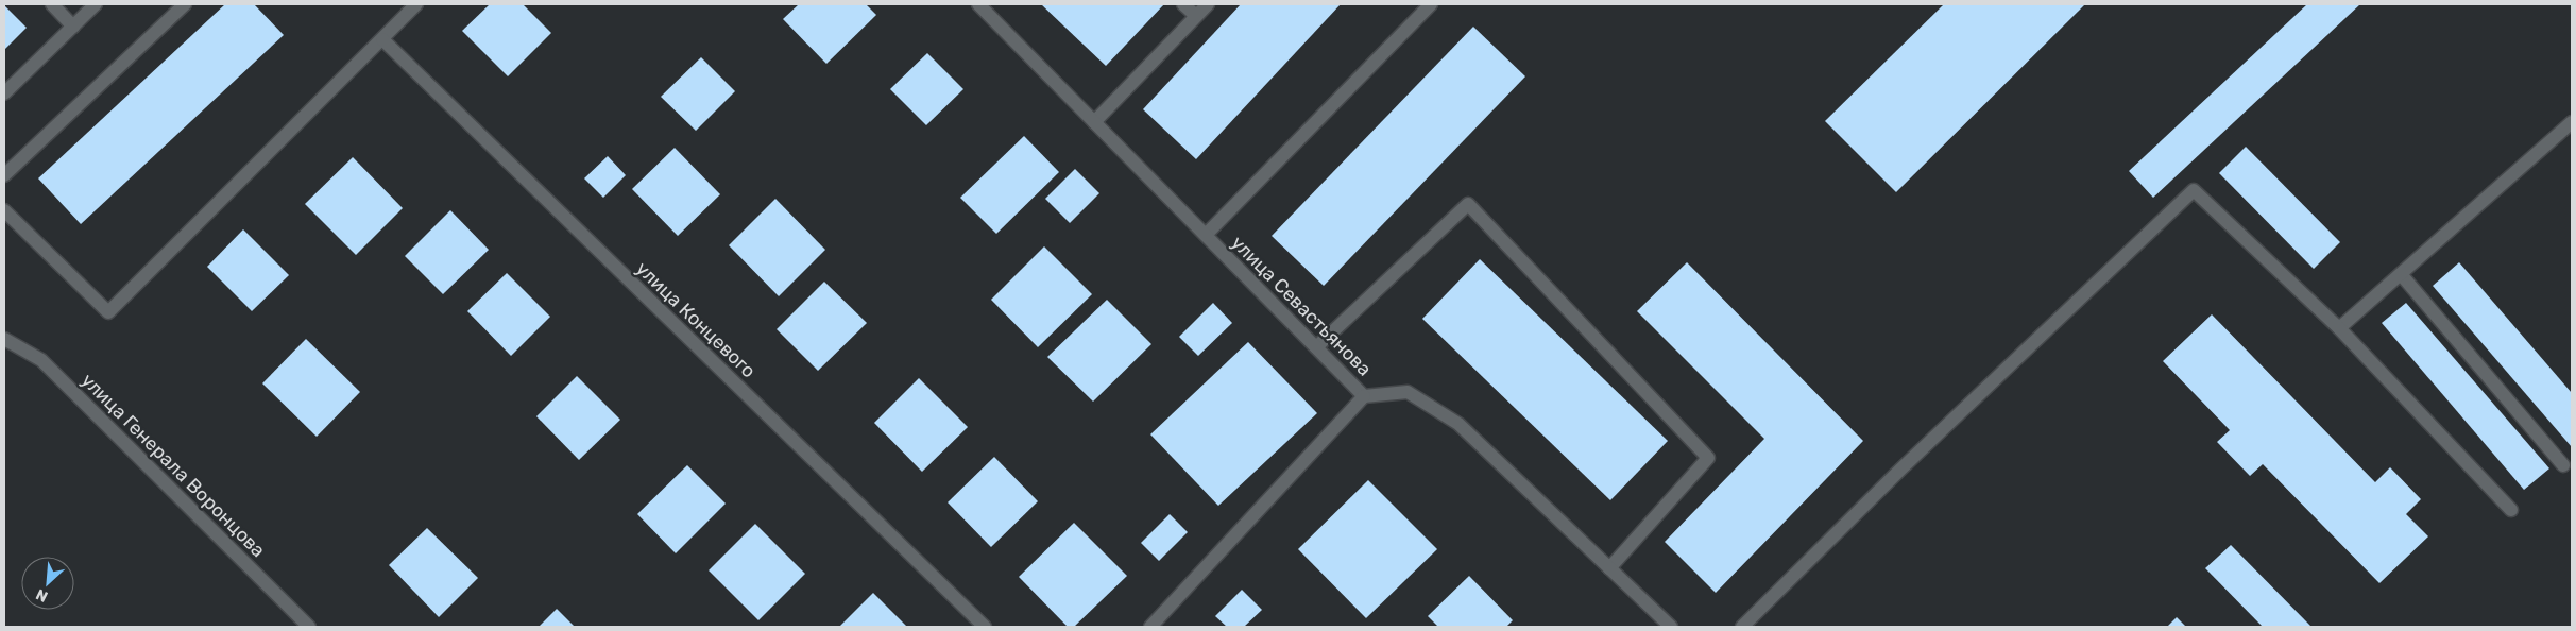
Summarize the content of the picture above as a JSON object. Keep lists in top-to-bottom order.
{
  "streets": {
    "street": ["улица Севастьянова", "улица Концевого", "улица Генерала Воронцова"]
  },
  "north": "bottom left"
}
